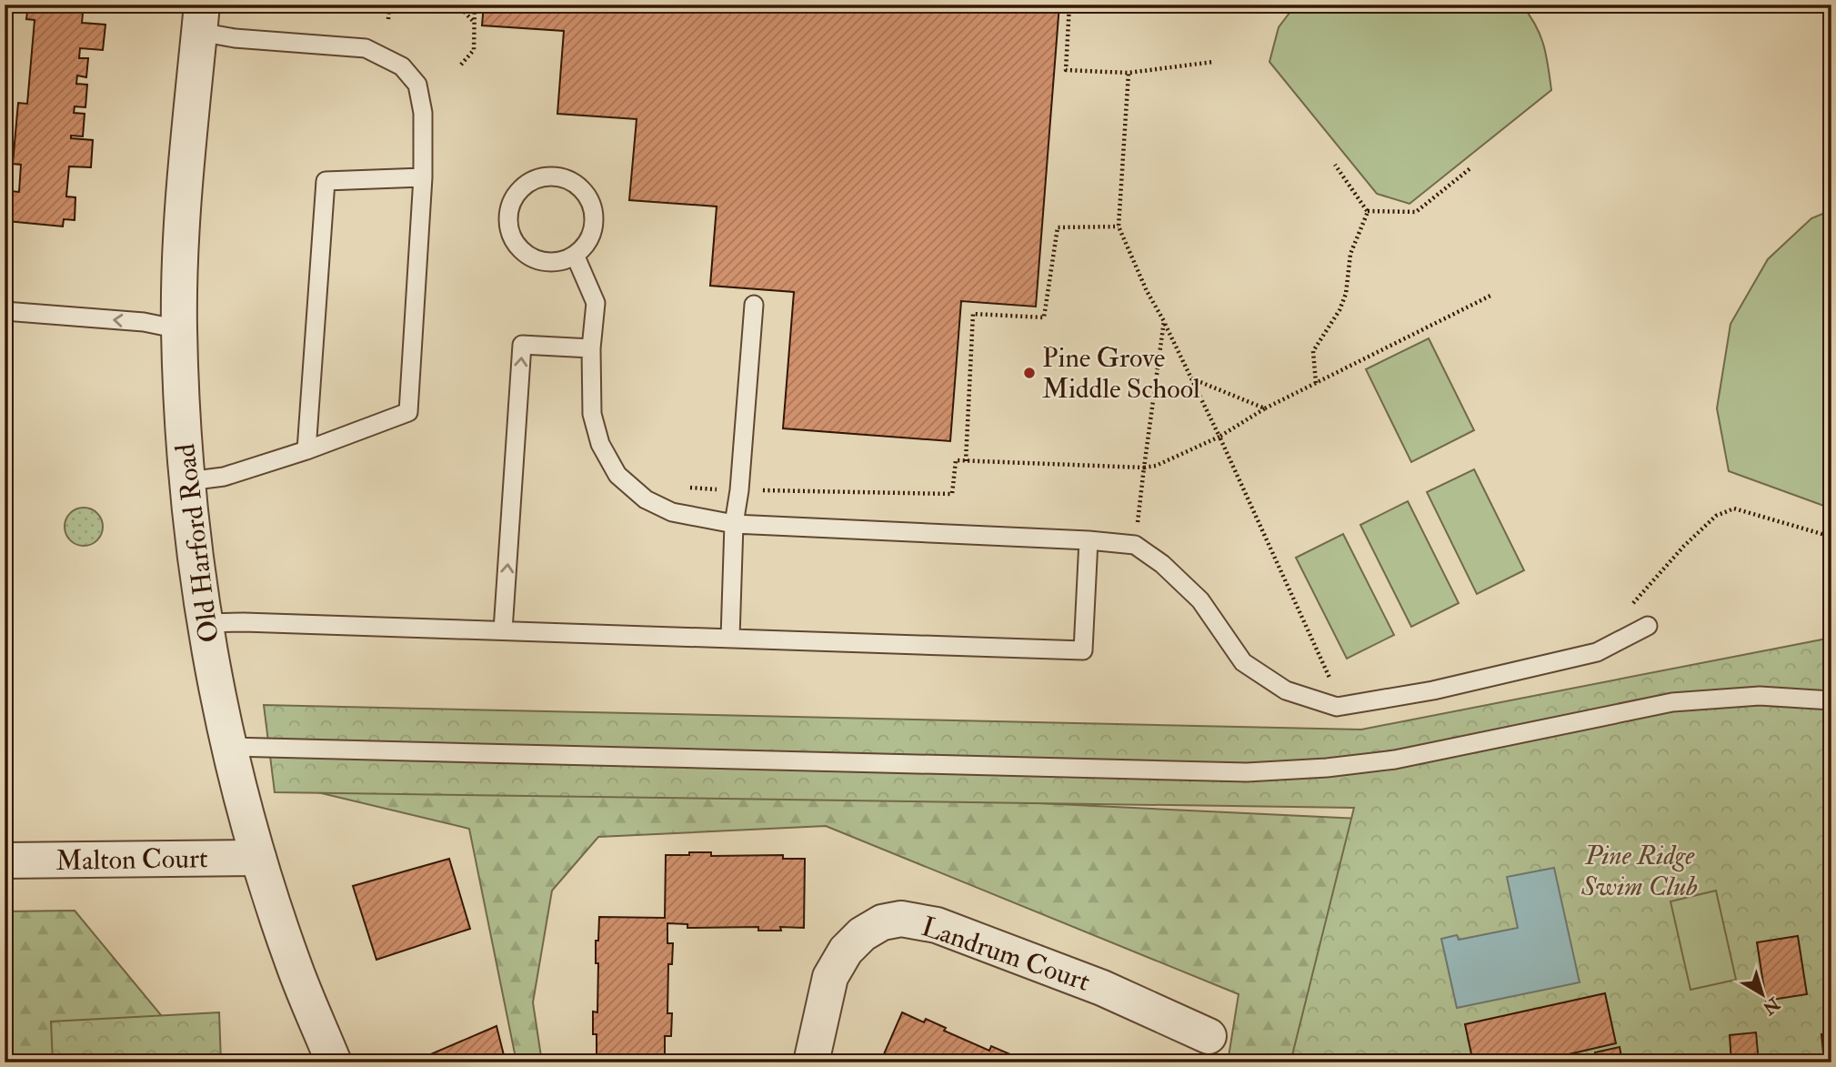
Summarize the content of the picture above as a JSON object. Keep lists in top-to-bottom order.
{
  "streets": {
    "street": ["Old Harford Road", "Malton Court", "Landrum Court"]
  },
  "crossings": [
    ["Old Harford Road", "Malton Court"]
  ],
  "parks": ["Pine Ridge Swim Club"],
  "places": ["Pine Grove Middle School"],
  "north": "bottom right"
}
